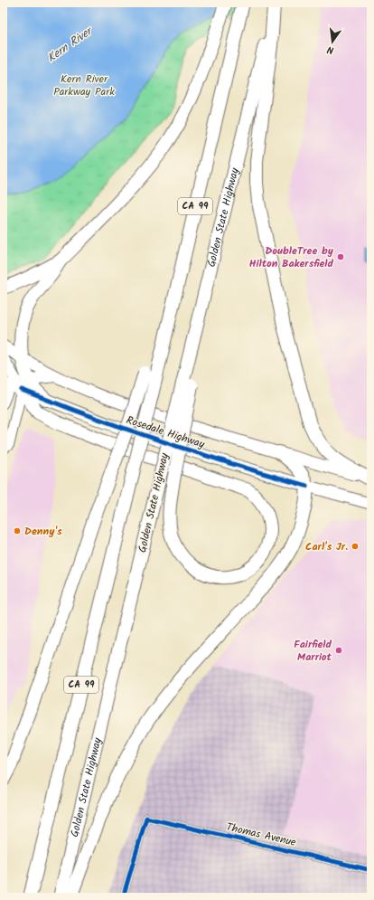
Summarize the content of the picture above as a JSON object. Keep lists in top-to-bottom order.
{
  "streets": {
    "highway": ["CA 99", "Golden State Highway"],
    "main road": ["Rosedale Highway"],
    "street": ["Thomas Avenue"]
  },
  "water": ["Kern River"],
  "parks": ["Kern River Parkway Park"],
  "places": [
    "DoubleTree by Hilton Bakersfield",
    "Denny's",
    "Carl's Jr.",
    "Fairfield Marriot"
  ],
  "north": "bottom"
}
